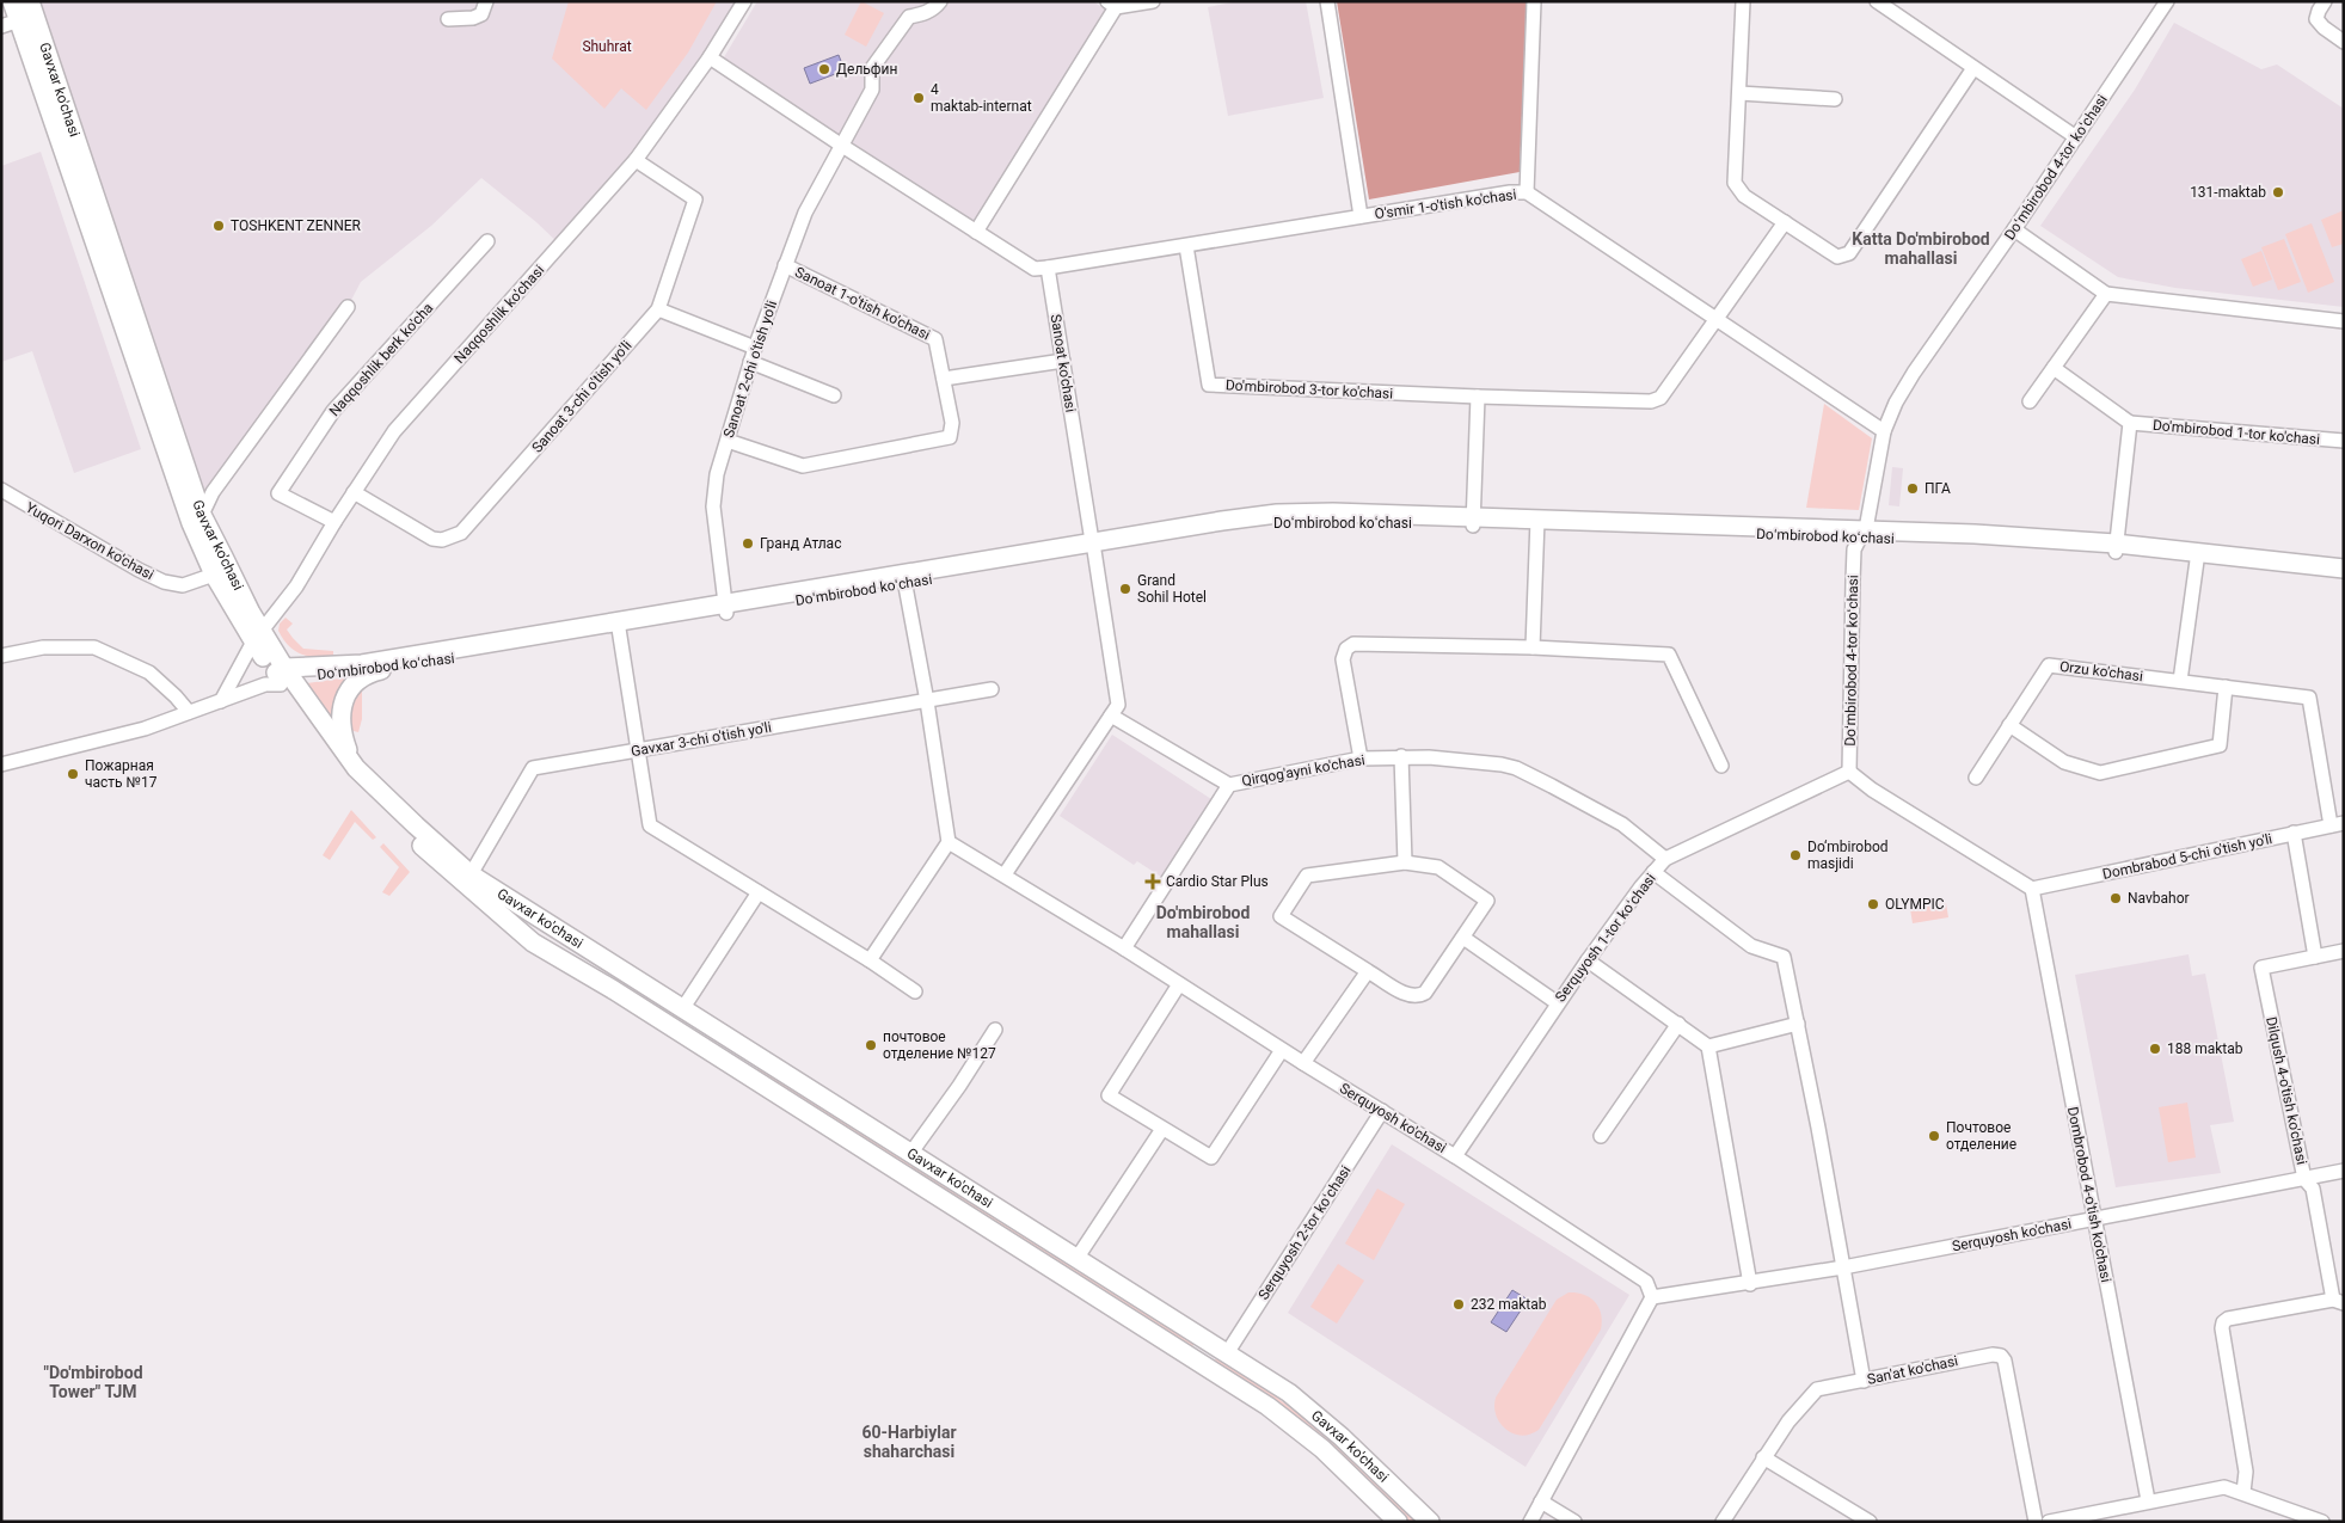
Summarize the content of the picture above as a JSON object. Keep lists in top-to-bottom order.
{
  "streets": {
    "main road": ["Gavxar ko'chasi", "Doʻmbirobod koʻchasi"],
    "street": [
      "Doʻmbirobod 4-tor koʻchasi",
      "O'smir 1-o'tish ko'chasi",
      "Sanoat 1-o'tish ko'chasi",
      "Naqqoshlik ko'chasi",
      "Naqqoshlik berk ko'cha",
      "Sanoat ko'chasi",
      "Sanoat 2-chi o'tish yo'li",
      "Do'mbirobod 3-tor ko'chasi",
      "Sanoat 3-chi o'tish yo'li",
      "Do'mbirobod 1-tor ko'chasi",
      "Yuqori Darxon ko'chasi",
      "Orzu ko'chasi",
      "Gavxar 3-chi o'tish yo'li",
      "Qirqog'ayni ko'chasi",
      "Dombrabod 5-chi o'tish yo'li",
      "Serquyosh 1-tor koʻchasi",
      "Dilqush 4-o'tish ko'chasi",
      "Serquyosh ko'chasi",
      "Dombrobod 4-o'tish ko'chasi",
      "Serquyosh 2-tor koʻchasi",
      "San'at ko'chasi"
    ]
  },
  "crossings": [
    ["Gavxar ko'chasi", "Naqqoshlik ko'chasi"],
    ["Gavxar ko'chasi", "Doʻmbirobod koʻchasi"],
    ["Gavxar ko'chasi", "Yuqori Darxon ko'chasi"],
    ["Gavxar ko'chasi", "Gavxar 3-chi o'tish yo'li"],
    ["Gavxar ko'chasi", "Serquyosh 2-tor koʻchasi"],
    ["Doʻmbirobod 4-tor koʻchasi", "O'smir 1-o'tish ko'chasi"],
    ["Doʻmbirobod 4-tor koʻchasi", "Doʻmbirobod koʻchasi"],
    ["Doʻmbirobod 4-tor koʻchasi", "Serquyosh 1-tor koʻchasi"],
    ["O'smir 1-o'tish ko'chasi", "Sanoat ko'chasi"],
    ["O'smir 1-o'tish ko'chasi", "Do'mbirobod 3-tor ko'chasi"],
    ["Sanoat 1-o'tish ko'chasi", "Sanoat 2-chi o'tish yo'li"],
    ["Naqqoshlik ko'chasi", "Naqqoshlik berk ko'cha"],
    ["Naqqoshlik ko'chasi", "Sanoat 3-chi o'tish yo'li"],
    ["Sanoat ko'chasi", "Doʻmbirobod koʻchasi"],
    ["Sanoat ko'chasi", "Qirqog'ayni ko'chasi"],
    ["Sanoat 2-chi o'tish yo'li", "Doʻmbirobod koʻchasi"],
    ["Orzu ko'chasi", "Dombrabod 5-chi o'tish yo'li"],
    ["Qirqog'ayni ko'chasi", "Serquyosh 1-tor koʻchasi"],
    ["Dombrabod 5-chi o'tish yo'li", "Dombrobod 4-o'tish ko'chasi"],
    ["Serquyosh 1-tor koʻchasi", "Serquyosh ko'chasi"],
    ["Dilqush 4-o'tish ko'chasi", "Serquyosh ko'chasi"],
    ["Serquyosh ko'chasi", "Dombrobod 4-o'tish ko'chasi"],
    ["Serquyosh ko'chasi", "Serquyosh 2-tor koʻchasi"]
  ],
  "districts": [
    "Katta Do'mbirobod mahallasi",
    "Do'mbirobod mahallasi",
    "\"Do'mbirobod Tower\" TJM",
    "60-Harbiylar shaharchasi"
  ],
  "parks": ["Shuhrat"],
  "places": {
    "other": [
      "Дельфин",
      "4 maktab-internat",
      "131-maktab",
      "TOSHKENT ZENNER",
      "ПГА",
      "Гранд Атлас",
      "Grand Sohil Hotel",
      "Пожарная часть №17",
      "Do‘mbirobod masjidi",
      "Navbahor",
      "OLYMPIC",
      "почтовое отделение №127",
      "188 maktab",
      "Почтовое отделение",
      "232 maktab"
    ],
    "health": ["Cardio Star Plus"]
  }
}
